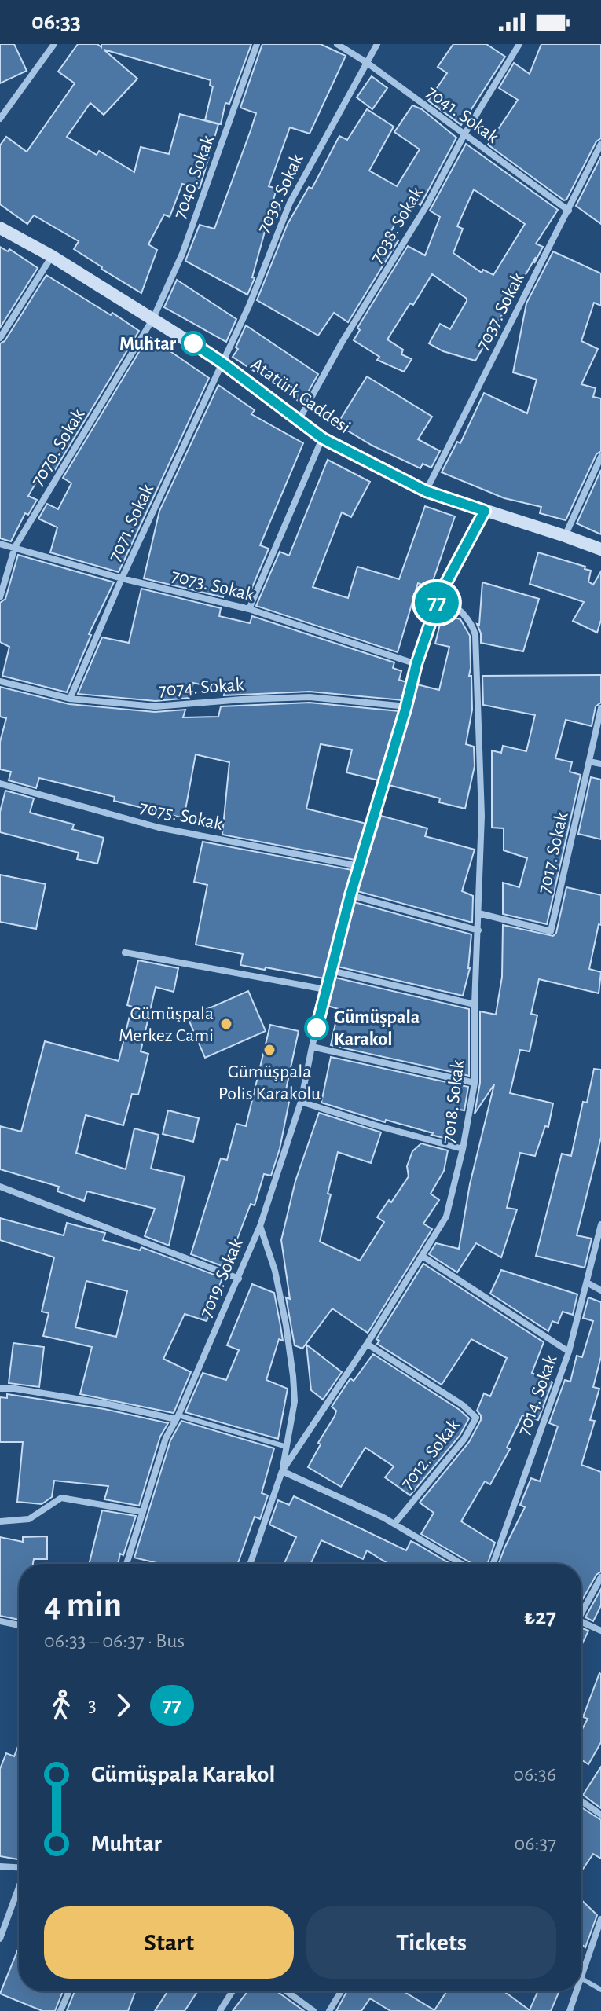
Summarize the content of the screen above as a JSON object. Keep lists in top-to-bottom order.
{
  "streets": {
    "main road": ["Atatürk Caddesi"],
    "street": [
      "7041. Sokak",
      "7040. Sokak",
      "7039. Sokak",
      "7038. Sokak",
      "7037. Sokak",
      "7070. Sokak",
      "7071. Sokak",
      "7073. Sokak",
      "7074. Sokak",
      "7075. Sokak",
      "7017. Sokak",
      "7018. Sokak",
      "7019. Sokak",
      "7014. Sokak",
      "7012. Sokak"
    ]
  },
  "crossings": [
    ["7041. Sokak", "7039. Sokak"],
    ["7041. Sokak", "7038. Sokak"],
    ["7041. Sokak", "7037. Sokak"],
    ["7040. Sokak", "Atatürk Caddesi"],
    ["7040. Sokak", "7070. Sokak"],
    ["7039. Sokak", "Atatürk Caddesi"],
    ["7039. Sokak", "7071. Sokak"],
    ["7038. Sokak", "Atatürk Caddesi"],
    ["7037. Sokak", "Atatürk Caddesi"],
    ["Atatürk Caddesi", "7070. Sokak"],
    ["Atatürk Caddesi", "7071. Sokak"],
    ["Atatürk Caddesi", "7019. Sokak"],
    ["7070. Sokak", "7073. Sokak"],
    ["7071. Sokak", "7073. Sokak"],
    ["7071. Sokak", "7074. Sokak"],
    ["7073. Sokak", "7019. Sokak"],
    ["7074. Sokak", "7019. Sokak"],
    ["7075. Sokak", "7019. Sokak"],
    ["7017. Sokak", "7018. Sokak"],
    ["7018. Sokak", "7019. Sokak"],
    ["7018. Sokak", "7012. Sokak"]
  ],
  "places": [
    "Muhtar",
    "Gümüşpala Merkez Cami",
    "Gümüşpala Karakol",
    "Gümüşpala Polis Karakolu"
  ],
  "lines": ["bus line 77"],
  "page": {
    "status": "06:33",
    "on_map": "77",
    "heading": ["4 min", "06:33 – 06:37 · Bus", "₺27"],
    "legs": ["3", "77"],
    "list": [
      {
        "name": "Gümüşpala Karakol",
        "value": "06:36"
      },
      {
        "name": "Muhtar",
        "value": "06:37"
      }
    ],
    "buttons": ["Start", "Tickets"]
  }
}
